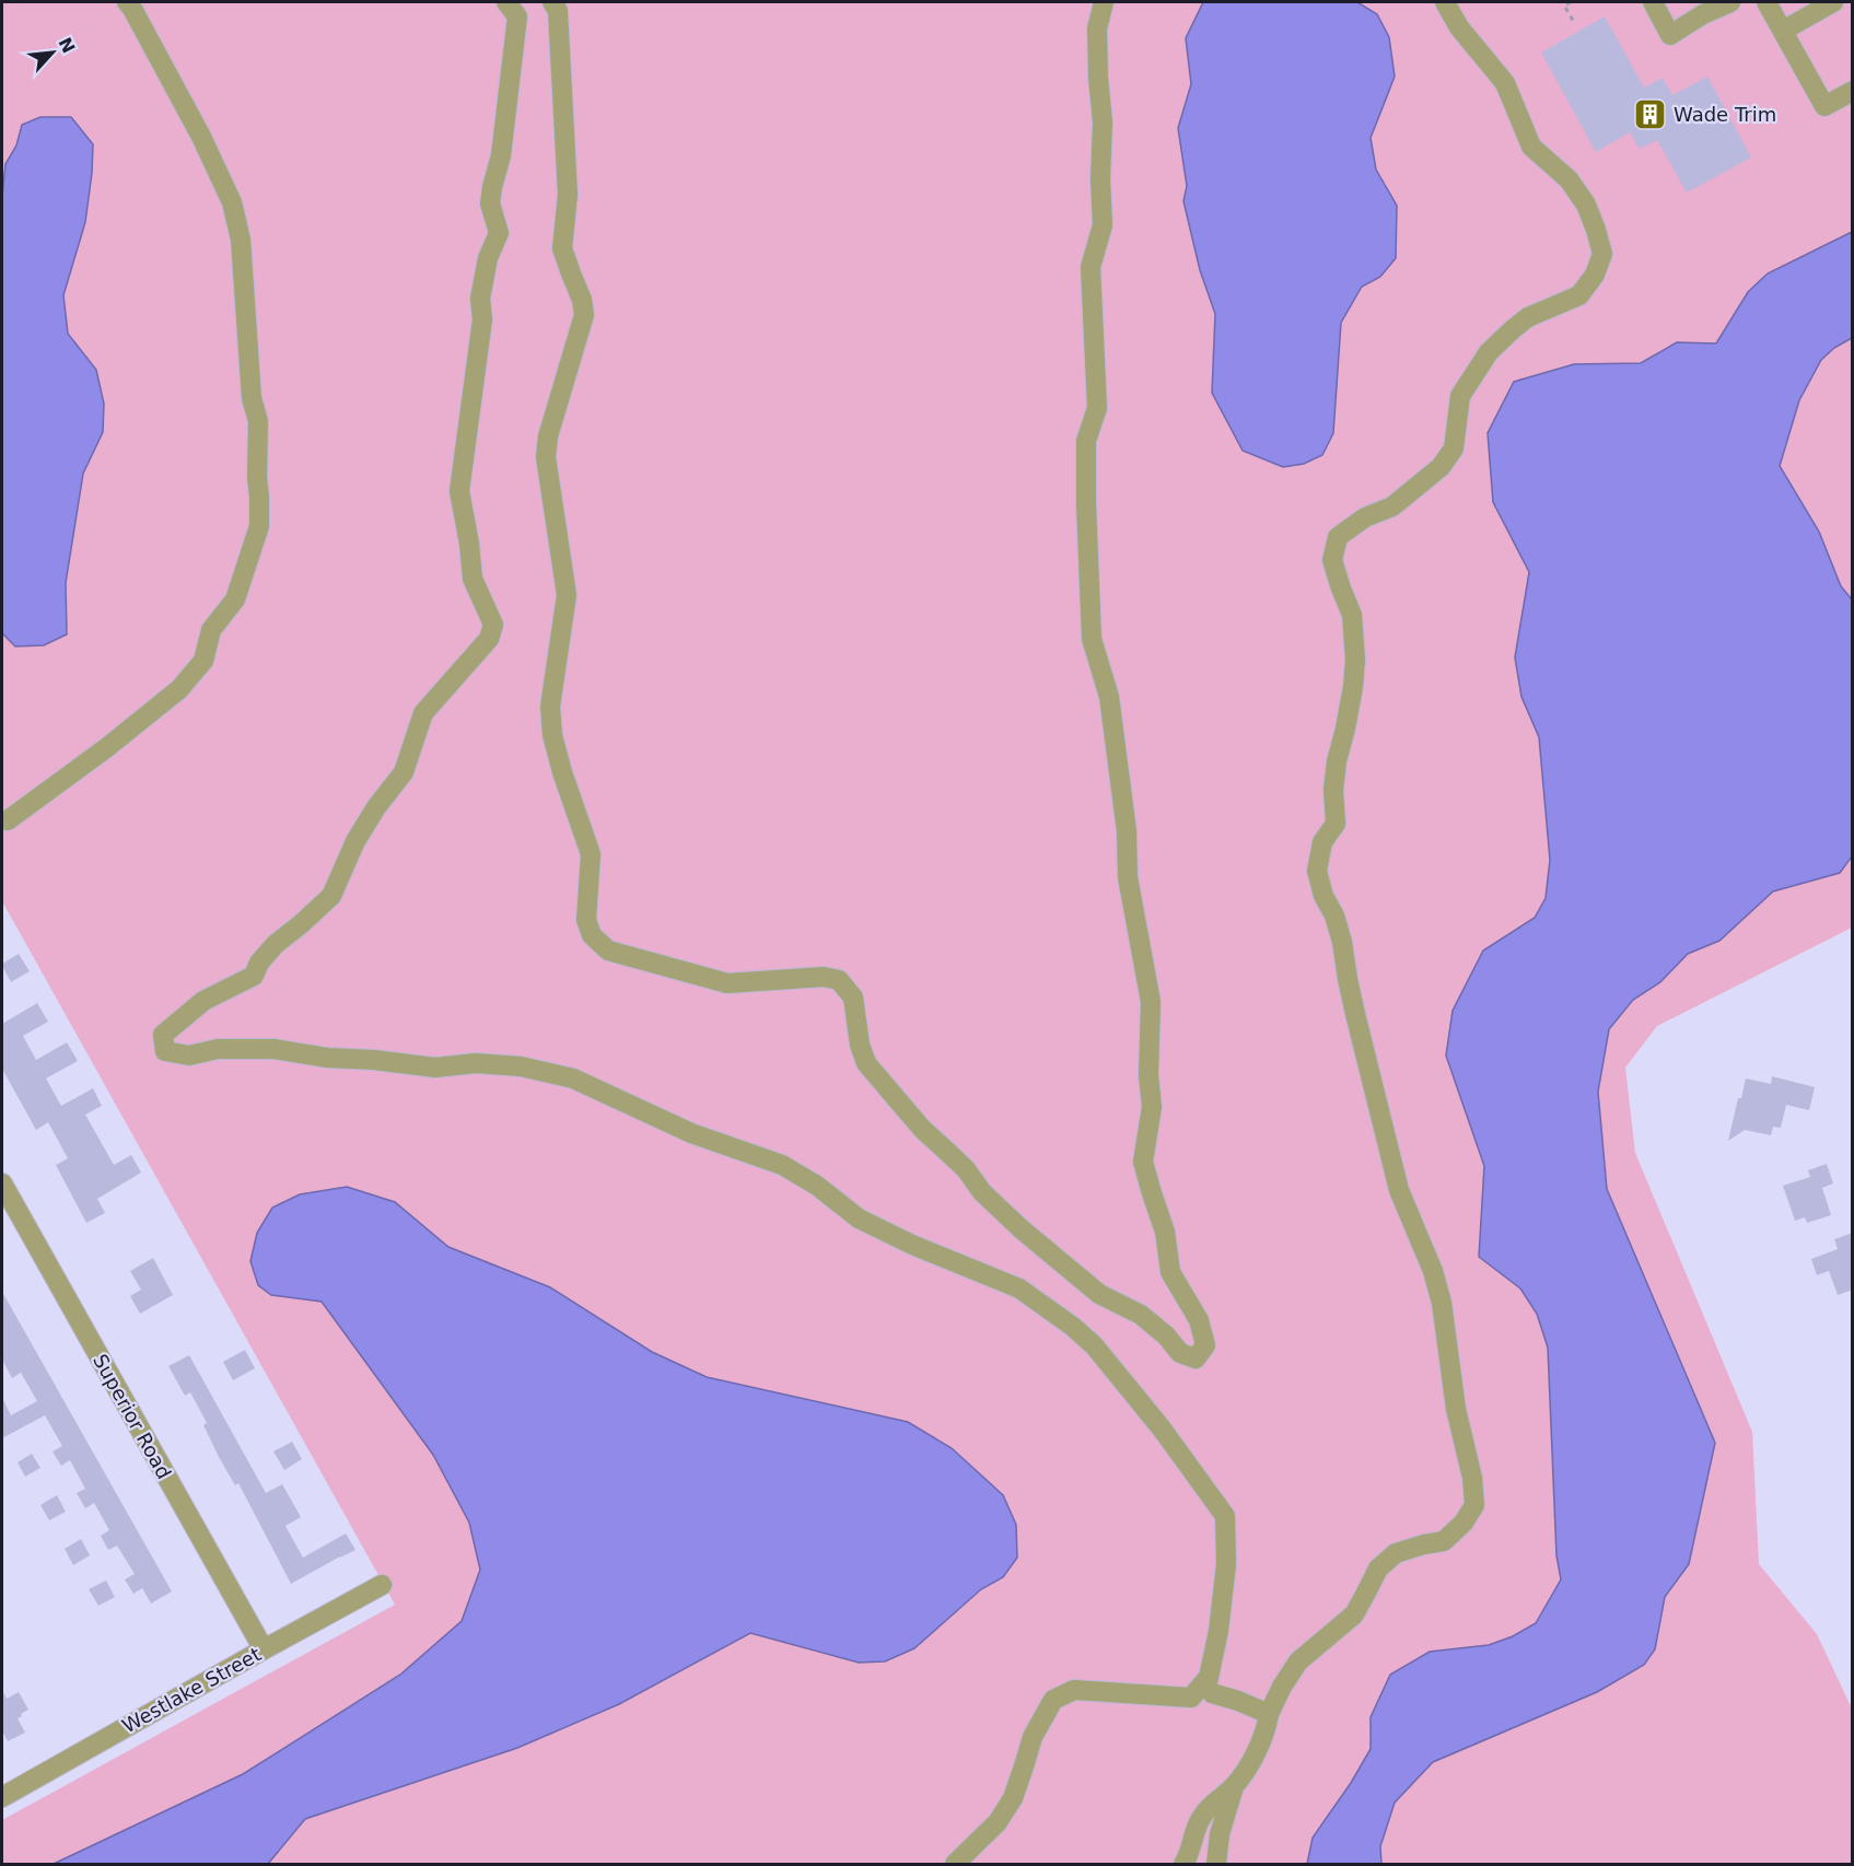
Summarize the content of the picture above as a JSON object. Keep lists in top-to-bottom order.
{
  "streets": {
    "street": ["Superior Road", "Westlake Street"]
  },
  "crossings": [
    ["Superior Road", "Westlake Street"]
  ],
  "places": {
    "building": ["Wade Trim"]
  },
  "north": "top right"
}
